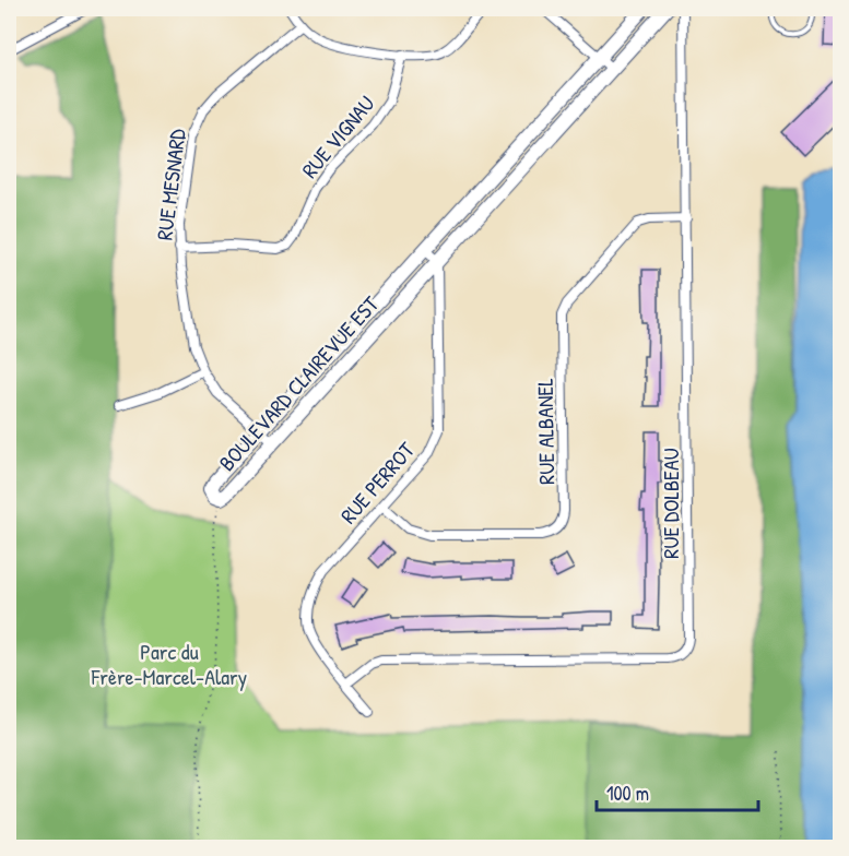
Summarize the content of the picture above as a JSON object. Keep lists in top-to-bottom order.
{
  "streets": {
    "street": [
      "RUE VIGNAU",
      "RUE MESNARD",
      "BOULEVARD CLAIREVUE EST",
      "RUE ALBANEL",
      "RUE PERROT",
      "RUE DOLBEAU"
    ]
  },
  "crossings": [
    ["RUE VIGNAU", "RUE MESNARD"],
    ["RUE MESNARD", "BOULEVARD CLAIREVUE EST"],
    ["BOULEVARD CLAIREVUE EST", "RUE PERROT"],
    ["RUE ALBANEL", "RUE PERROT"],
    ["RUE ALBANEL", "RUE DOLBEAU"],
    ["RUE PERROT", "RUE DOLBEAU"]
  ],
  "parks": ["Parc du Frère-Marcel-Alary"],
  "scale_bar": "100 m"
}
